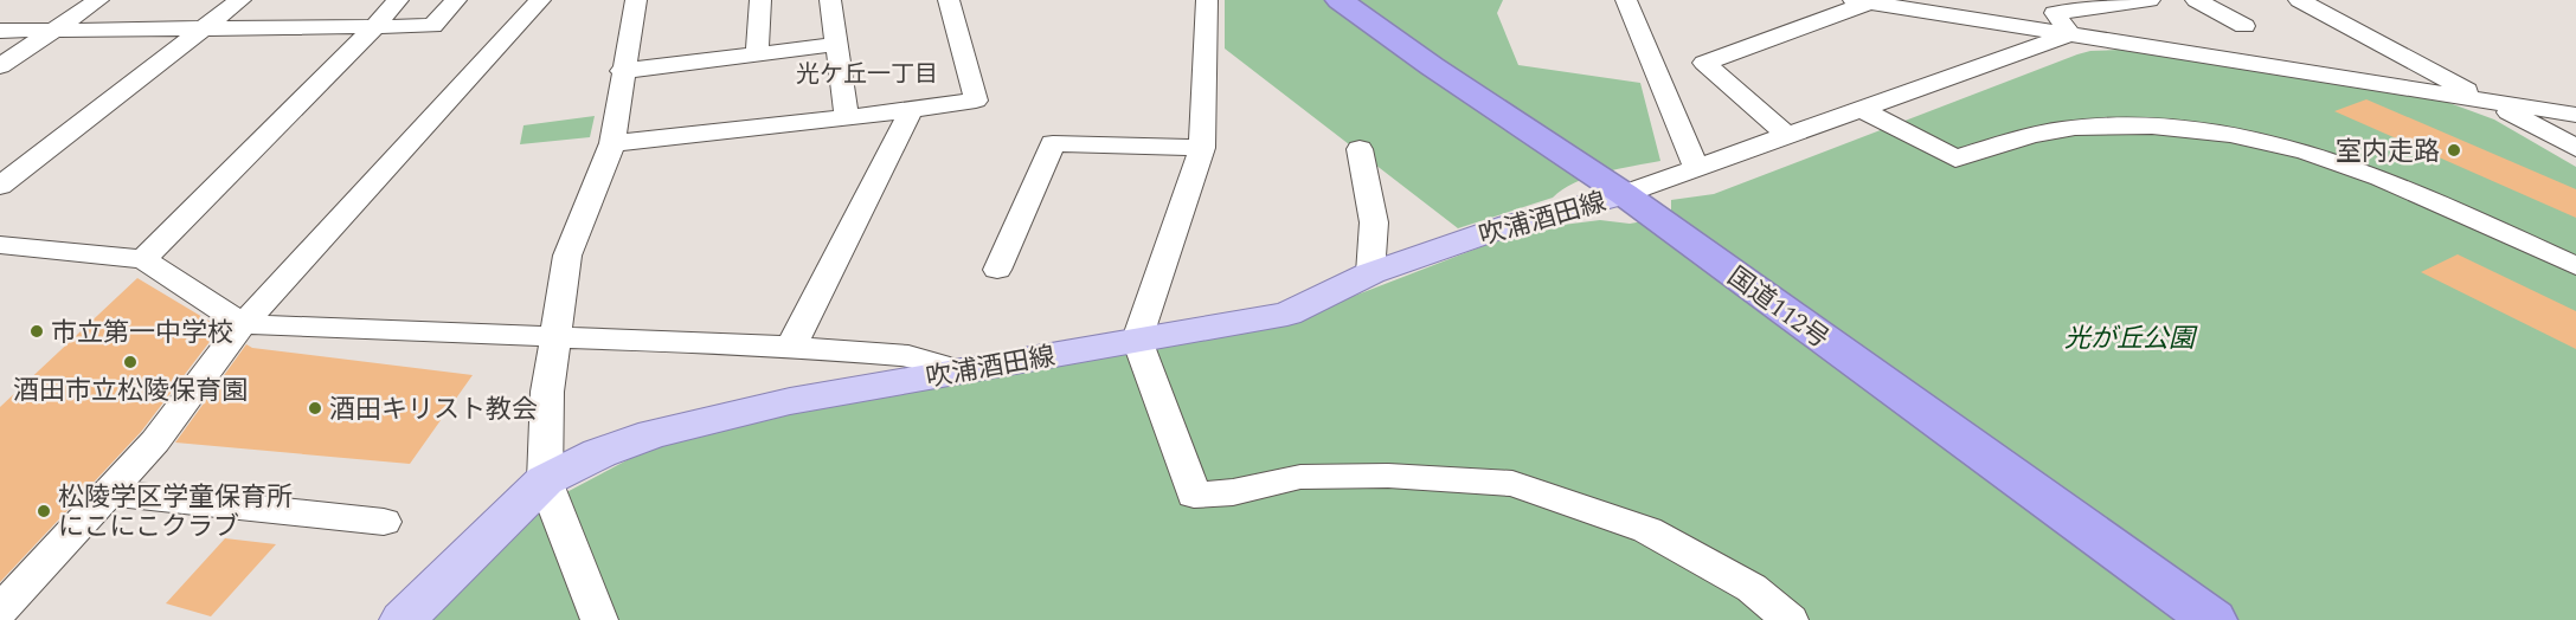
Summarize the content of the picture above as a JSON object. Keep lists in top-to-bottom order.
{
  "streets": {
    "highway": ["国道112号"],
    "main road": ["吹浦酒田線"]
  },
  "crossings": [
    ["吹浦酒田線", "国道112号"]
  ],
  "districts": ["光ケ丘一丁目"],
  "parks": ["光が丘公園"],
  "places": [
    "室内走路",
    "市立第一中学校",
    "酒田市立松陵保育園",
    "酒田キリスト教会",
    "松陵学区学童保育所 にこにこクラブ"
  ]
}
